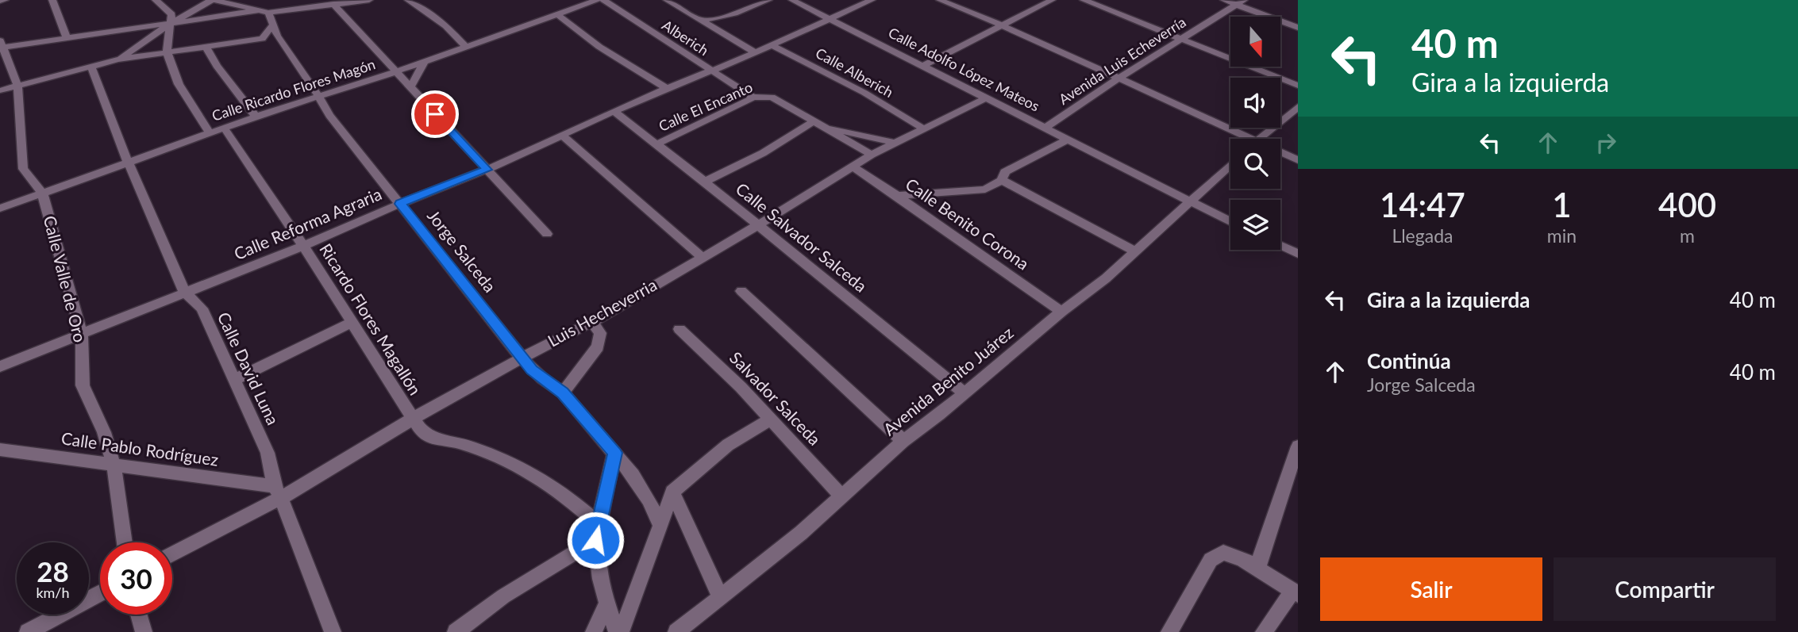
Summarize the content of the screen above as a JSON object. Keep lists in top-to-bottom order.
{
  "streets": {
    "street": [
      "Alberich",
      "Avenida Luis Echeverría",
      "Calle Adolfo López Mateos",
      "Calle Alberich",
      "Calle Ricardo Flores Magón",
      "Calle El Encanto",
      "Calle Reforma Agraria",
      "Calle Benito Corona",
      "Calle Salvador Salceda",
      "Jorge Salceda",
      "Calle Valle de Oro",
      "Luis Hecheverria",
      "Ricardo Flores Magallón",
      "Calle David Luna",
      "Avenida Benito Juárez",
      "Salvador Salceda",
      "Calle Pablo Rodríguez"
    ]
  },
  "crossings": [
    ["Alberich", "Calle El Encanto"],
    ["Alberich", "Calle Reforma Agraria"],
    ["Avenida Luis Echeverría", "Calle Adolfo López Mateos"],
    ["Calle Adolfo López Mateos", "Calle Reforma Agraria"],
    ["Calle Adolfo López Mateos", "Luis Hecheverria"],
    ["Calle Adolfo López Mateos", "Avenida Benito Juárez"],
    ["Calle Alberich", "Calle Reforma Agraria"],
    ["Calle Alberich", "Luis Hecheverria"],
    ["Calle Ricardo Flores Magón", "Jorge Salceda"],
    ["Calle Ricardo Flores Magón", "Calle Valle de Oro"],
    ["Calle Ricardo Flores Magón", "Ricardo Flores Magallón"],
    ["Calle Ricardo Flores Magón", "Calle David Luna"],
    ["Calle El Encanto", "Calle Salvador Salceda"],
    ["Calle Reforma Agraria", "Calle Salvador Salceda"],
    ["Calle Reforma Agraria", "Jorge Salceda"],
    ["Calle Reforma Agraria", "Calle Valle de Oro"],
    ["Calle Reforma Agraria", "Ricardo Flores Magallón"],
    ["Calle Reforma Agraria", "Calle David Luna"],
    ["Calle Benito Corona", "Luis Hecheverria"],
    ["Calle Benito Corona", "Avenida Benito Juárez"],
    ["Calle Salvador Salceda", "Luis Hecheverria"],
    ["Calle Salvador Salceda", "Avenida Benito Juárez"],
    ["Jorge Salceda", "Luis Hecheverria"],
    ["Calle Valle de Oro", "Calle Pablo Rodríguez"],
    ["Luis Hecheverria", "Ricardo Flores Magallón"],
    ["Luis Hecheverria", "Calle David Luna"],
    ["Luis Hecheverria", "Calle Pablo Rodríguez"],
    ["Calle David Luna", "Calle Pablo Rodríguez"],
    ["Avenida Benito Juárez", "Salvador Salceda"]
  ],
  "north": "bottom",
  "page": {
    "turn": ["40 m", "Gira a la izquierda"],
    "eta": [
      "14:47",
      "Llegada",
      "1",
      "min",
      "400",
      "m"
    ],
    "list": [
      {
        "name": "Gira a la izquierda",
        "value": "40 m"
      },
      {
        "name": "Continúa",
        "note": "Jorge Salceda",
        "value": "40 m"
      }
    ],
    "speed": "28 km/h",
    "limit": "30",
    "buttons": ["Salir", "Compartir"]
  }
}
